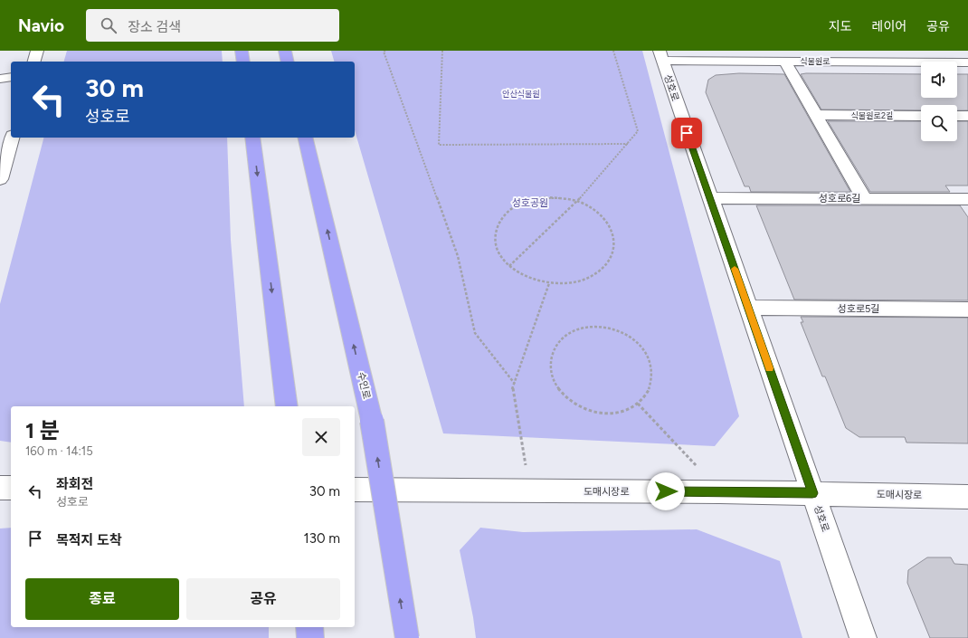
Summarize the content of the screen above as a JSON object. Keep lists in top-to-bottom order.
{
  "streets": {
    "highway": ["수인로"],
    "street": [
      "식물원로",
      "성호로",
      "식물원로2길",
      "성호로6길",
      "성호로5길",
      "도매시장로"
    ]
  },
  "crossings": [
    ["식물원로", "성호로"],
    ["성호로", "성호로6길"],
    ["성호로", "성호로5길"],
    ["성호로", "도매시장로"]
  ],
  "parks": ["안산식물원", "성호공원"],
  "page": {
    "header": "Navio",
    "search": "장소 검색",
    "nav": ["지도", "레이어", "공유"],
    "turn": ["30 m", "성호로"],
    "heading": ["1 분", "160 m · 14:15"],
    "list": [
      {
        "name": "좌회전",
        "note": "성호로",
        "value": "30 m"
      },
      {
        "name": "목적지 도착",
        "value": "130 m"
      }
    ],
    "buttons": ["종료", "공유"]
  }
}
